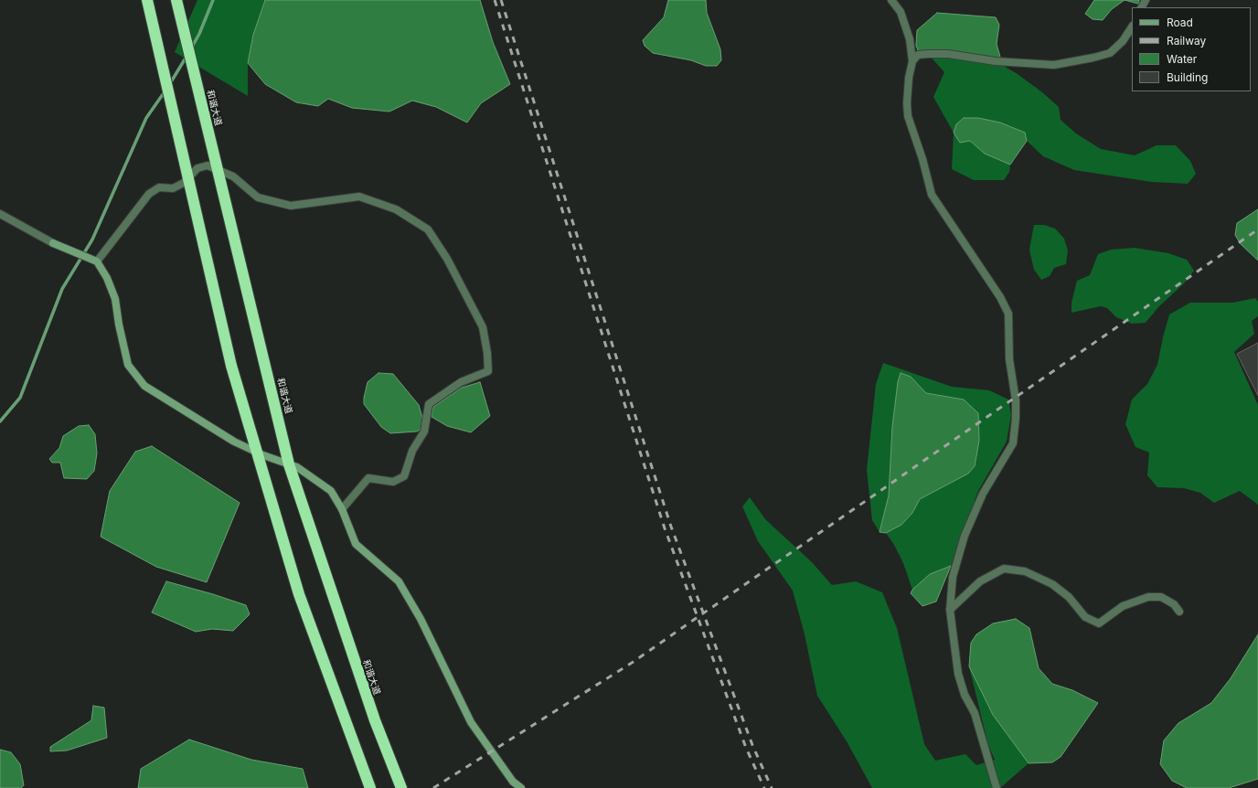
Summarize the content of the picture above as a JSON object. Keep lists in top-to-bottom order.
{
  "streets": {
    "highway": ["和谐大道"]
  },
  "legend": [
    "Road",
    "Railway",
    "Water",
    "Building"
  ]
}
